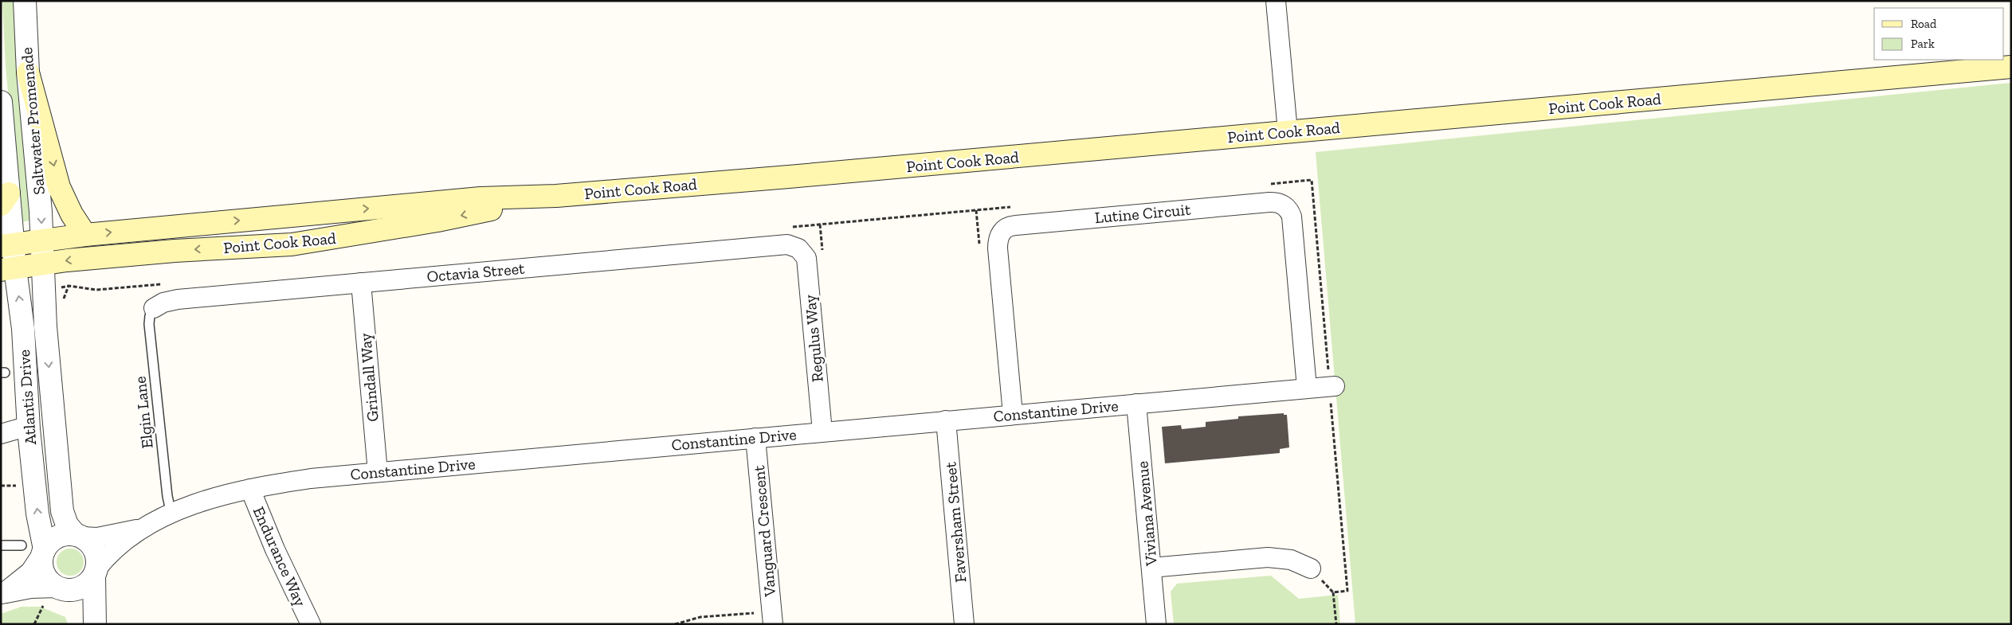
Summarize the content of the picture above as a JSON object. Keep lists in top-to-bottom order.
{
  "streets": {
    "main road": ["Point Cook Road"],
    "street": [
      "Saltwater Promenade",
      "Lutine Circuit",
      "Octavia Street",
      "Regulus Way",
      "Grindall Way",
      "Atlantis Drive",
      "Constantine Drive",
      "Viviana Avenue",
      "Faversham Street",
      "Vanguard Crescent",
      "Endurance Way"
    ],
    "lane": ["Elgin Lane"]
  },
  "crossings": [
    ["Point Cook Road", "Saltwater Promenade"],
    ["Point Cook Road", "Atlantis Drive"],
    ["Saltwater Promenade", "Atlantis Drive"],
    ["Lutine Circuit", "Constantine Drive"],
    ["Octavia Street", "Regulus Way"],
    ["Octavia Street", "Grindall Way"],
    ["Octavia Street", "Elgin Lane"],
    ["Regulus Way", "Constantine Drive"],
    ["Grindall Way", "Constantine Drive"],
    ["Atlantis Drive", "Constantine Drive"],
    ["Constantine Drive", "Elgin Lane"],
    ["Constantine Drive", "Viviana Avenue"],
    ["Constantine Drive", "Faversham Street"],
    ["Constantine Drive", "Vanguard Crescent"],
    ["Constantine Drive", "Endurance Way"]
  ],
  "legend": ["Road", "Park"]
}
